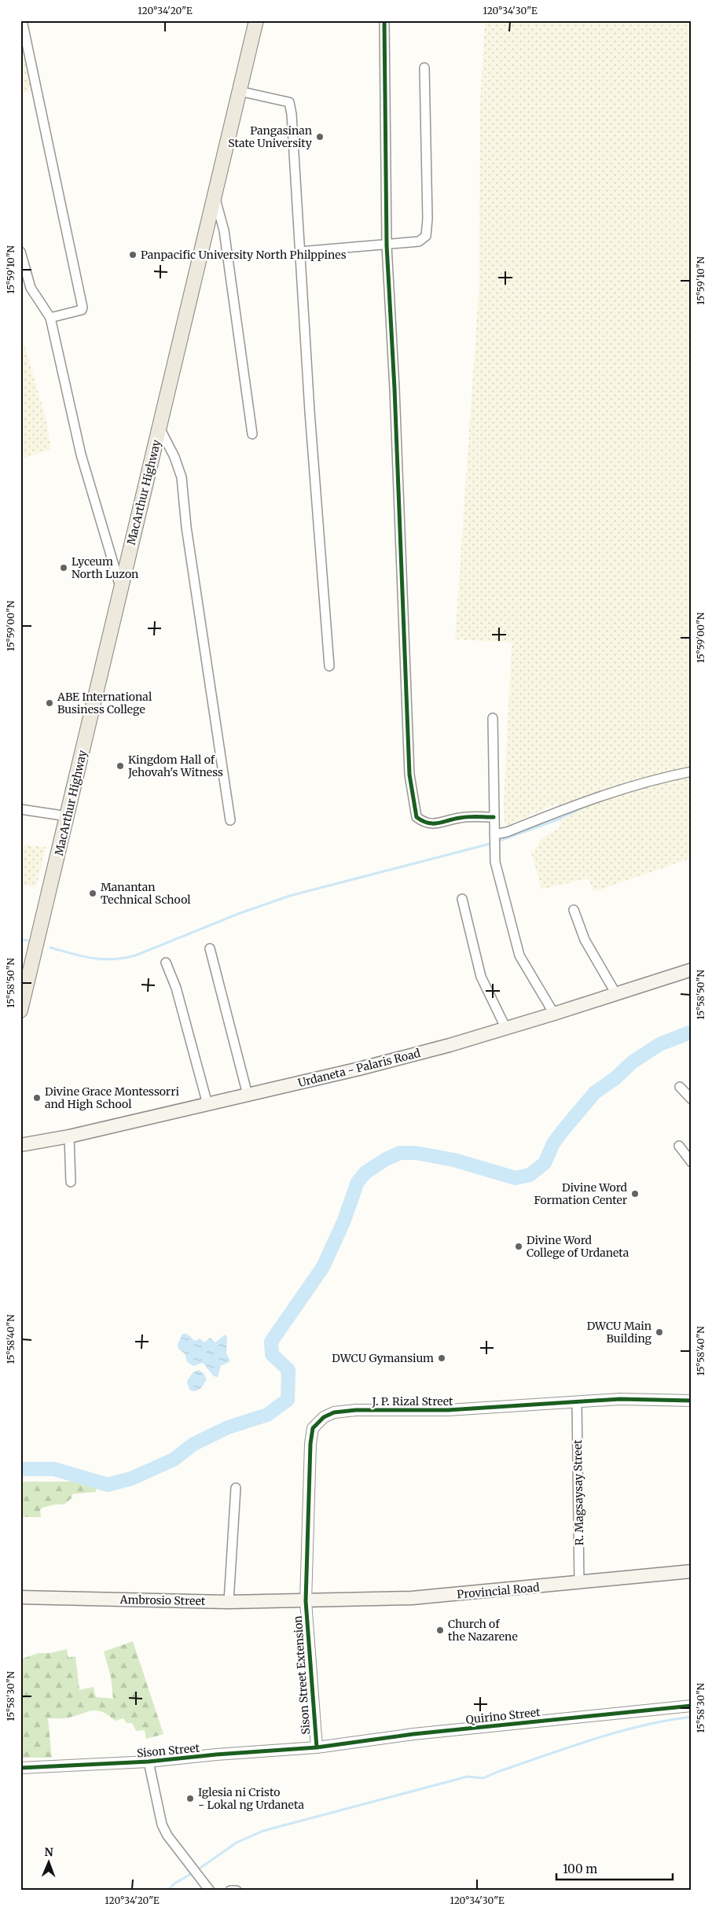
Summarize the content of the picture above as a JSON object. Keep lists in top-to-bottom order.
{
  "streets": {
    "main road": [
      "MacArthur Highway",
      "Urdaneta - Palaris Road",
      "Provincial Road",
      "Ambrosio Street"
    ],
    "street": [
      "J. P. Rizal Street",
      "R. Magsaysay Street",
      "Sison Street Extension",
      "Quirino Street",
      "Sison Street"
    ]
  },
  "crossings": [
    ["J. P. Rizal Street", "R. Magsaysay Street"],
    ["J. P. Rizal Street", "Provincial Road"],
    ["J. P. Rizal Street", "Ambrosio Street"],
    ["J. P. Rizal Street", "Sison Street Extension"],
    ["R. Magsaysay Street", "Provincial Road"],
    ["Provincial Road", "Ambrosio Street"],
    ["Provincial Road", "Sison Street Extension"],
    ["Ambrosio Street", "Sison Street Extension"],
    ["Sison Street Extension", "Quirino Street"],
    ["Sison Street Extension", "Sison Street"],
    ["Quirino Street", "Sison Street"]
  ],
  "places": [
    "Pangasinan State University",
    "Panpacific University North Philppines",
    "Lyceum North Luzon",
    "ABE International Business College",
    "Kingdom Hall of Jehovah's Witness",
    "Manantan Technical School",
    "Divine Grace Montessorri and High School",
    "Divine Word Formation Center",
    "Divine Word College of Urdaneta",
    "DWCU Main Building",
    "DWCU Gymansium",
    "Church of the Nazarene",
    "Iglesia ni Cristo - Lokal ng Urdaneta"
  ],
  "scale_bar": "100 m",
  "north": "top",
  "coordinates": [
    "120°34'20\"E",
    "120°34'30\"E",
    "15°59'10\"N",
    "15°59'00\"N",
    "15°58'50\"N",
    "15°58'40\"N",
    "15°58'30\"N"
  ]
}
